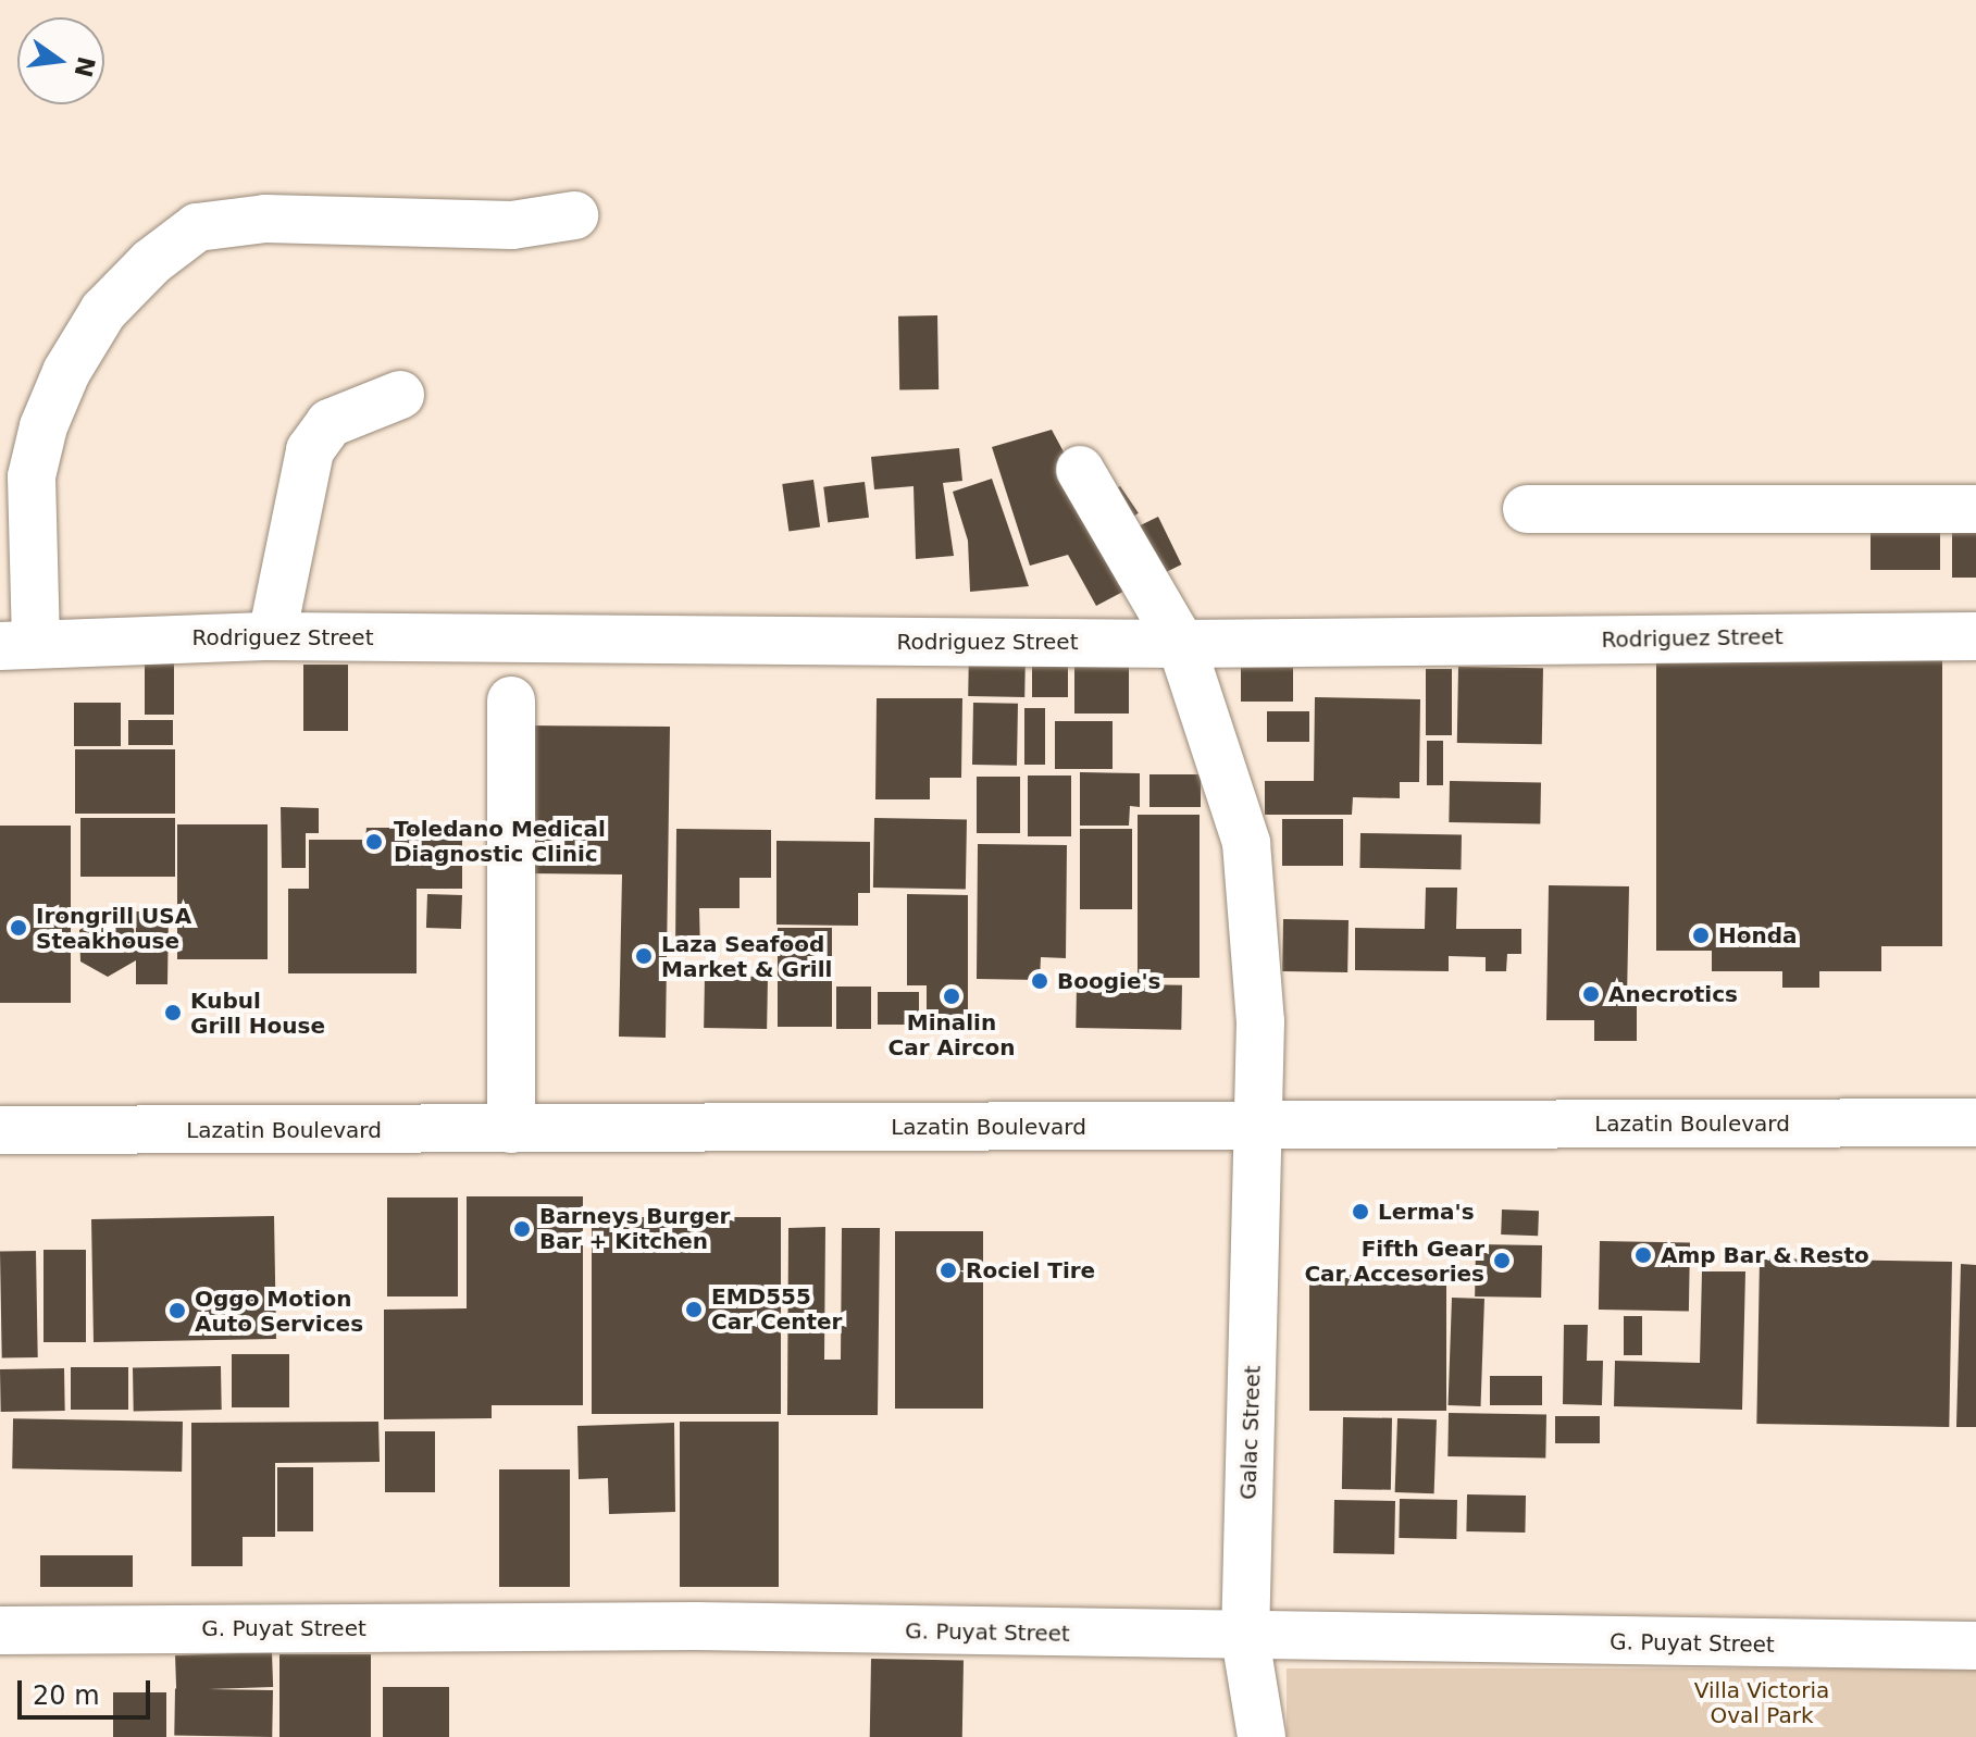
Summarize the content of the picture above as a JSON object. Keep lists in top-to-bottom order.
{
  "streets": {
    "street": [
      "Rodriguez Street",
      "Lazatin Boulevard",
      "Galac Street",
      "G. Puyat Street"
    ]
  },
  "crossings": [
    ["Rodriguez Street", "Galac Street"],
    ["Lazatin Boulevard", "Galac Street"],
    ["Galac Street", "G. Puyat Street"]
  ],
  "parks": ["Villa Victoria Oval Park"],
  "places": [
    "Toledano Medical Diagnostic Clinic",
    "Irongrill USA Steakhouse",
    "Honda",
    "Laza Seafood Market & Grill",
    "Boogie's",
    "Anecrotics",
    "Minalin Car Aircon",
    "Kubul Grill House",
    "Lerma's",
    "Barneys Burger Bar + Kitchen",
    "Amp Bar & Resto",
    "Fifth Gear Car Accesories",
    "Rociel Tire",
    "EMD555 Car Center",
    "Oggo Motion Auto Services"
  ],
  "scale_bar": "20 m",
  "north": "right"
}
